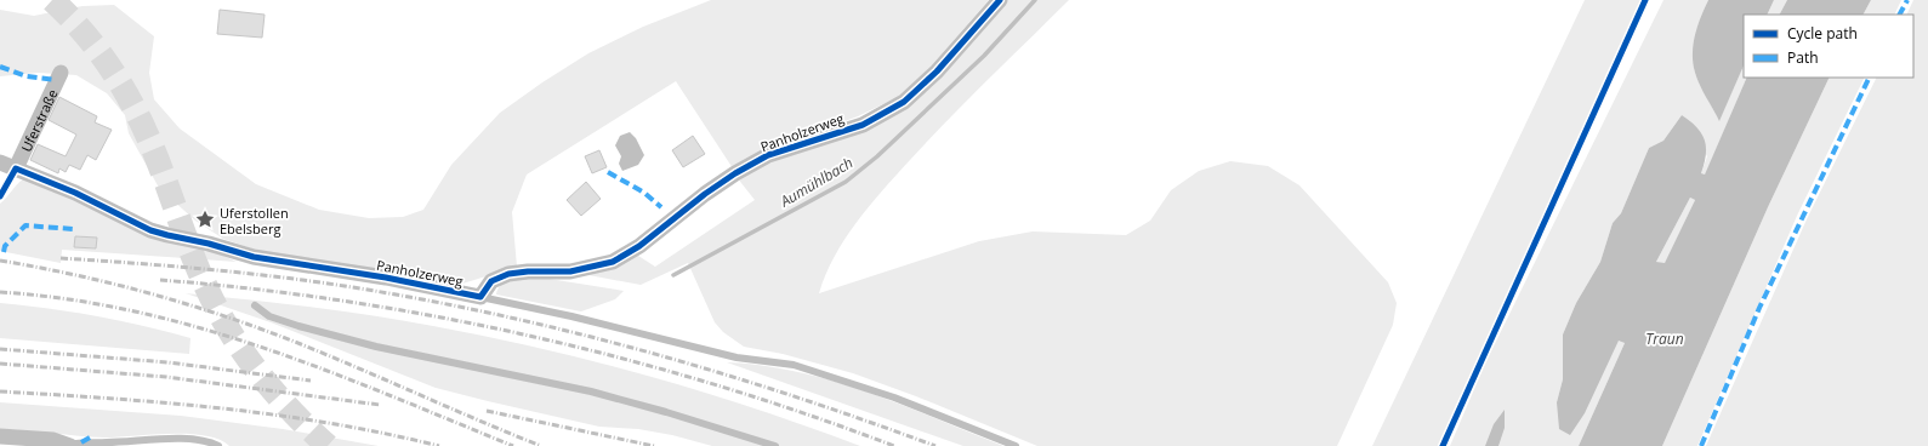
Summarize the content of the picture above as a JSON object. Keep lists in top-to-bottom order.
{
  "streets": {
    "street": ["Uferstraße", "Panholzerweg"]
  },
  "crossings": [
    ["Uferstraße", "Panholzerweg"]
  ],
  "water": ["Aumühlbach", "Traun"],
  "places": {
    "place": ["Uferstollen Ebelsberg"]
  },
  "legend": ["Cycle path", "Path"]
}
